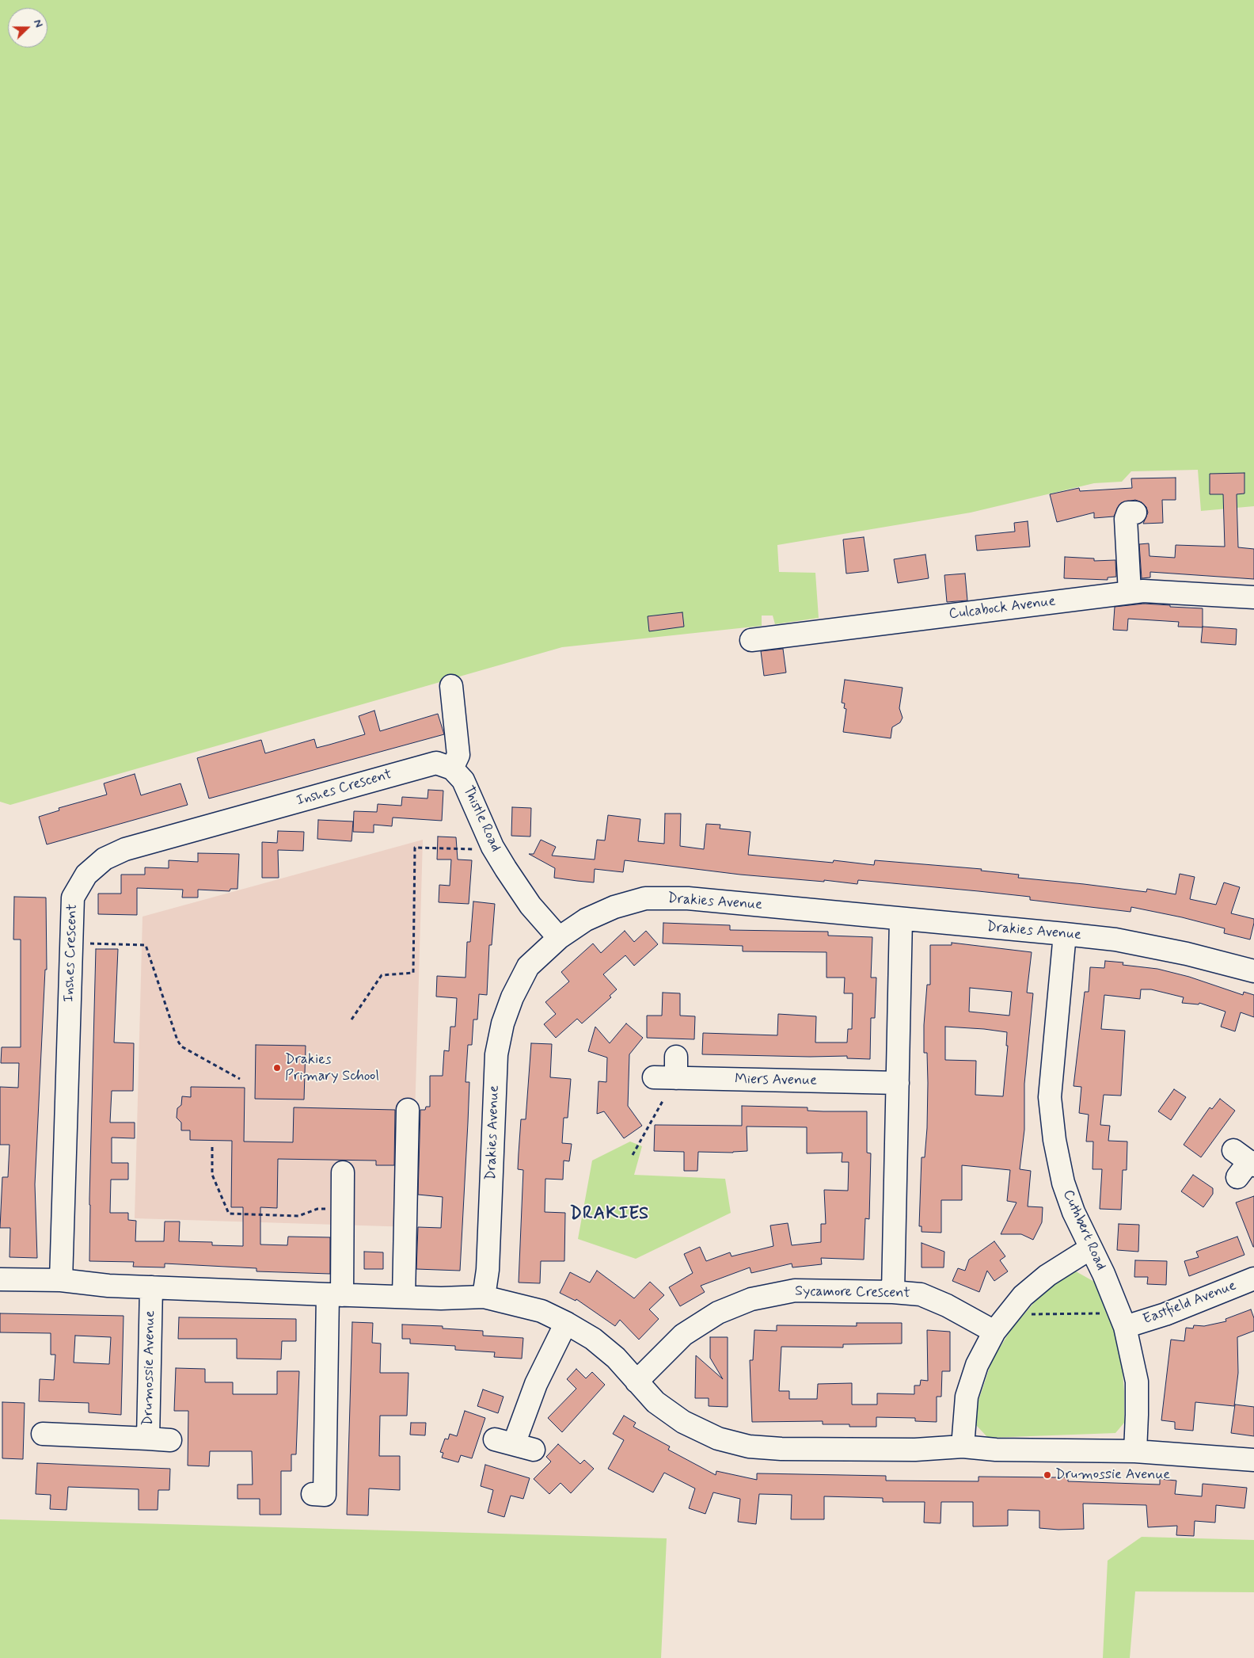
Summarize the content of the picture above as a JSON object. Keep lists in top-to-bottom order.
{
  "streets": {
    "street": [
      "Culcabock Avenue",
      "Inshes Crescent",
      "Thistle Road",
      "Drakies Avenue",
      "Miers Avenue",
      "Cuthbert Road",
      "Sycamore Crescent",
      "Eastfield Avenue",
      "Drumossie Avenue"
    ]
  },
  "crossings": [
    ["Inshes Crescent", "Thistle Road"],
    ["Thistle Road", "Drakies Avenue"],
    ["Drakies Avenue", "Cuthbert Road"],
    ["Cuthbert Road", "Eastfield Avenue"]
  ],
  "districts": ["DRAKIES"],
  "places": ["Drakies Primary School", "Drumossie Avenue"],
  "north": "right"
}
